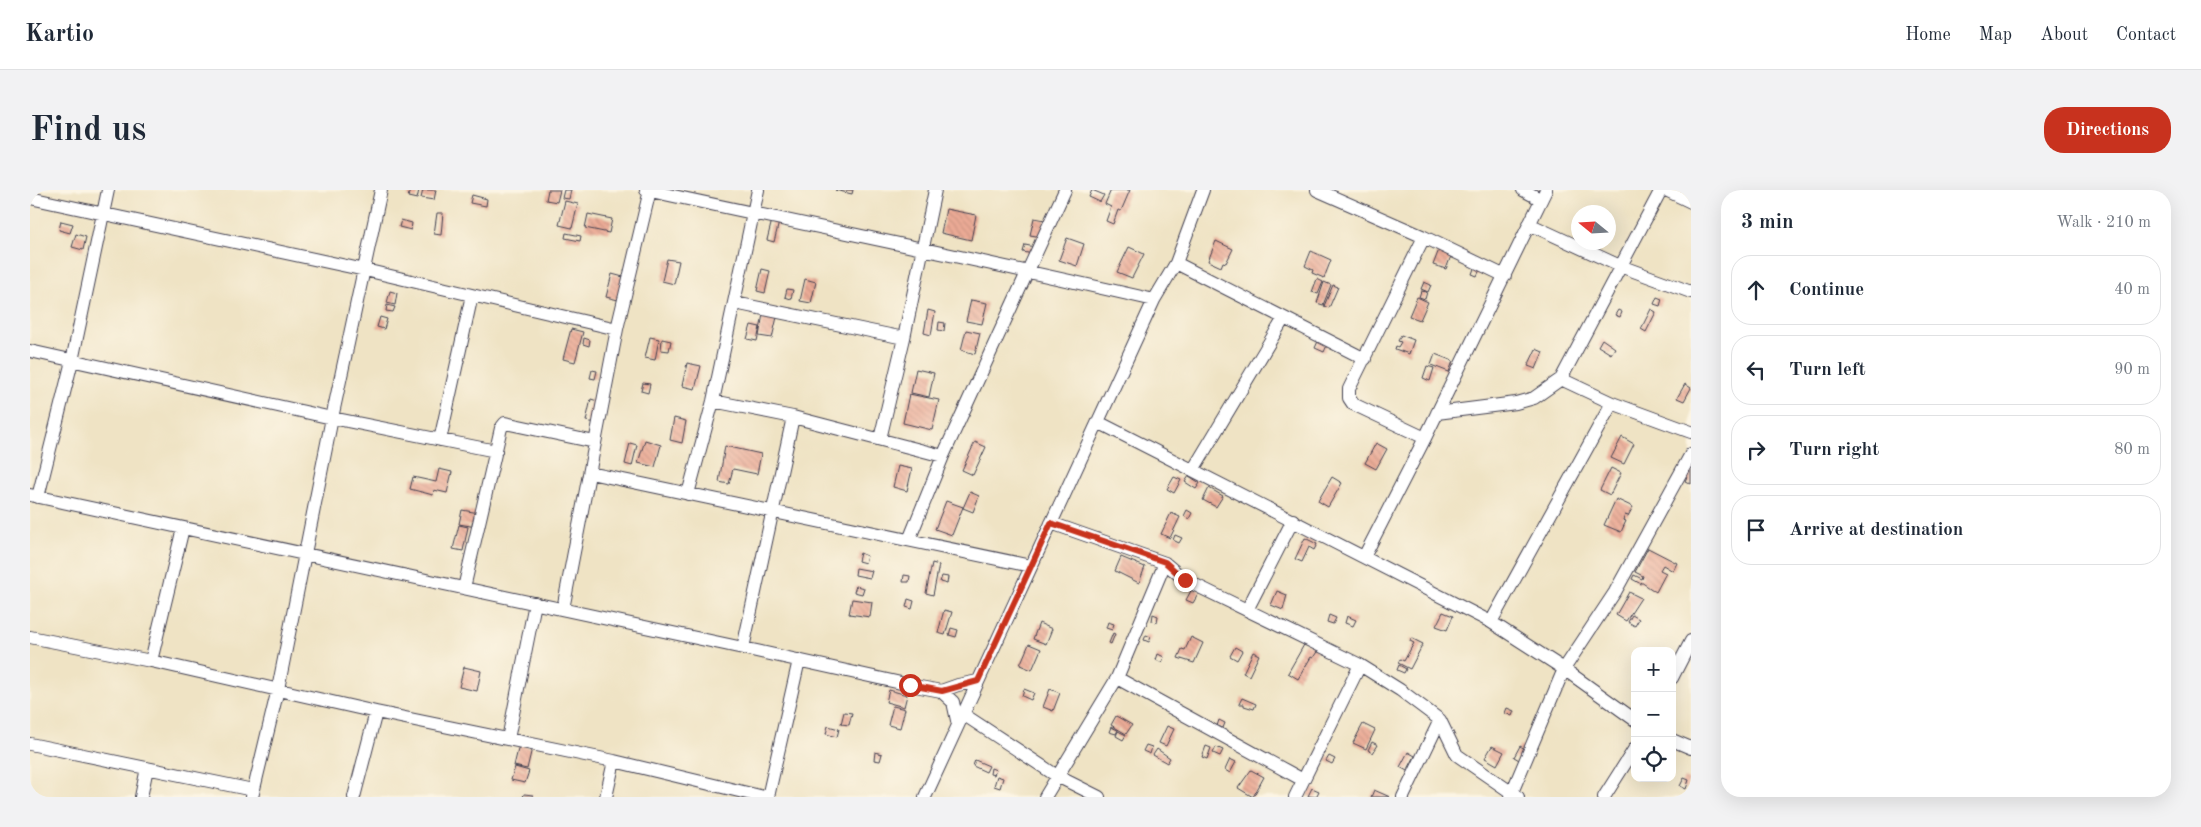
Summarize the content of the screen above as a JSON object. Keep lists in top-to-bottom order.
{
  "north": "left",
  "page": {
    "header": "Kartio",
    "nav": [
      "Home",
      "Map",
      "About",
      "Contact"
    ],
    "buttons": "Directions",
    "title": "Find us",
    "heading": ["3 min", "Walk · 210 m"],
    "list": [
      ["Continue", "40 m"],
      ["Turn left", "90 m"],
      ["Turn right", "80 m"],
      "Arrive at destination"
    ],
    "map_buttons": ["+", "−"]
  }
}
